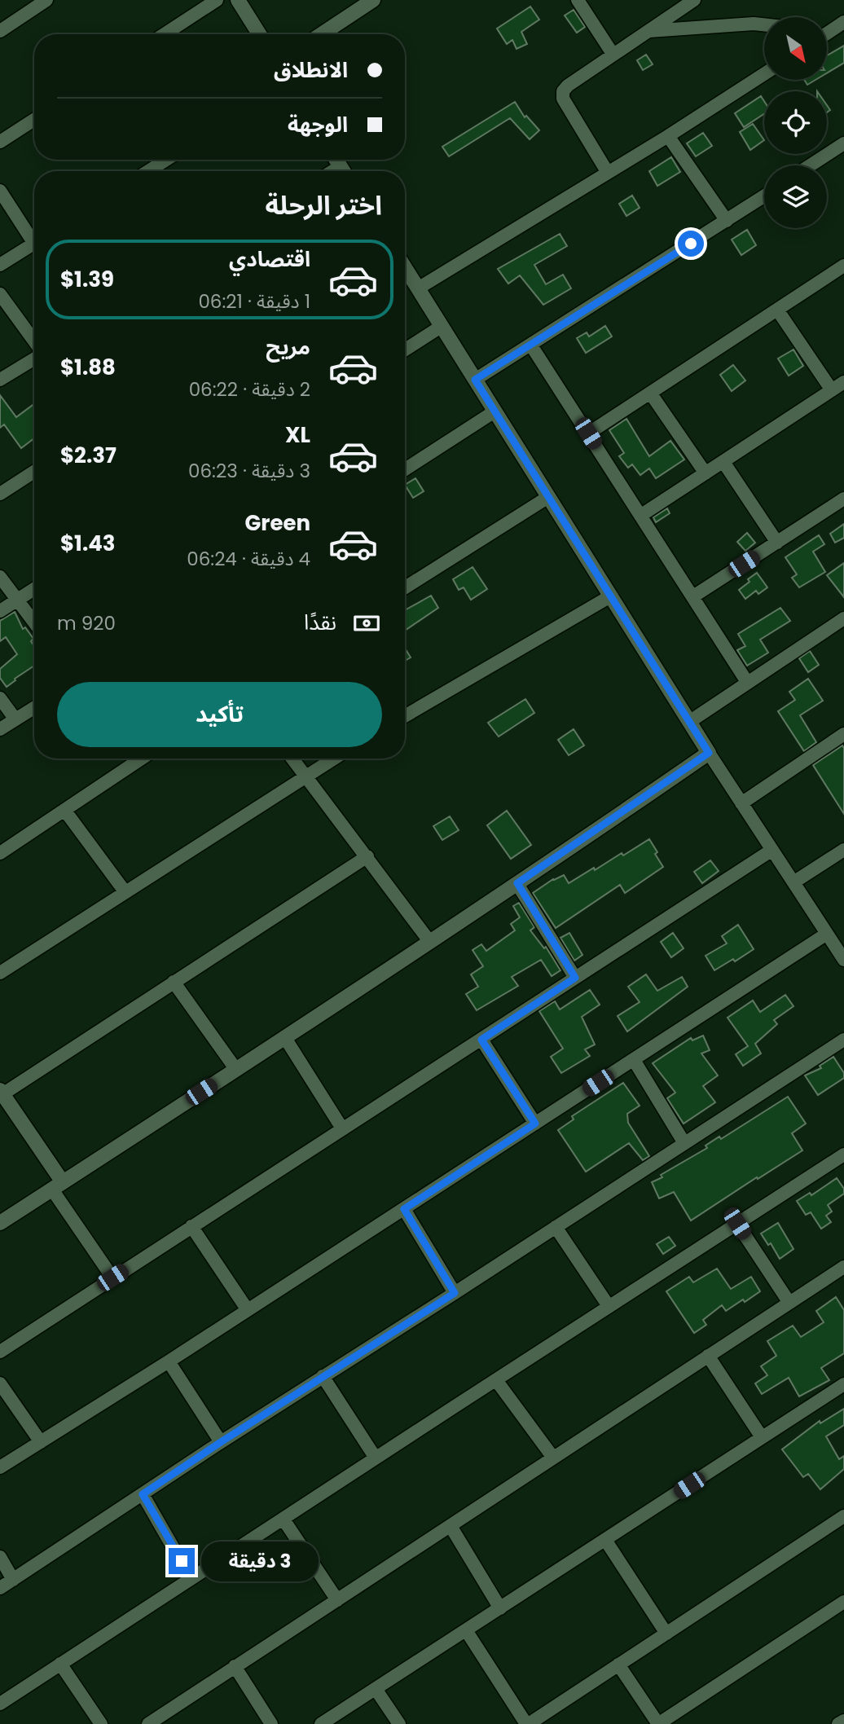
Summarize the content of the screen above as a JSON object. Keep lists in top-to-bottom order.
{
  "north": "bottom right",
  "page": {
    "banner": ["الانطلاق", "الوجهة"],
    "heading": "اختر الرحلة",
    "list": [
      {
        "name": "اقتصادي",
        "note": "1 دقيقة · 06:21",
        "value": "$1.39"
      },
      {
        "name": "مريح",
        "note": "2 دقيقة · 06:22",
        "value": "$1.88"
      },
      {
        "name": "XL",
        "note": "3 دقيقة · 06:23",
        "value": "$2.37"
      },
      {
        "name": "Green",
        "note": "4 دقيقة · 06:24",
        "value": "$1.43"
      }
    ],
    "pay": ["نقدًا", "920 m"],
    "buttons": "تأكيد",
    "bubble": "3 دقيقة"
  }
}
